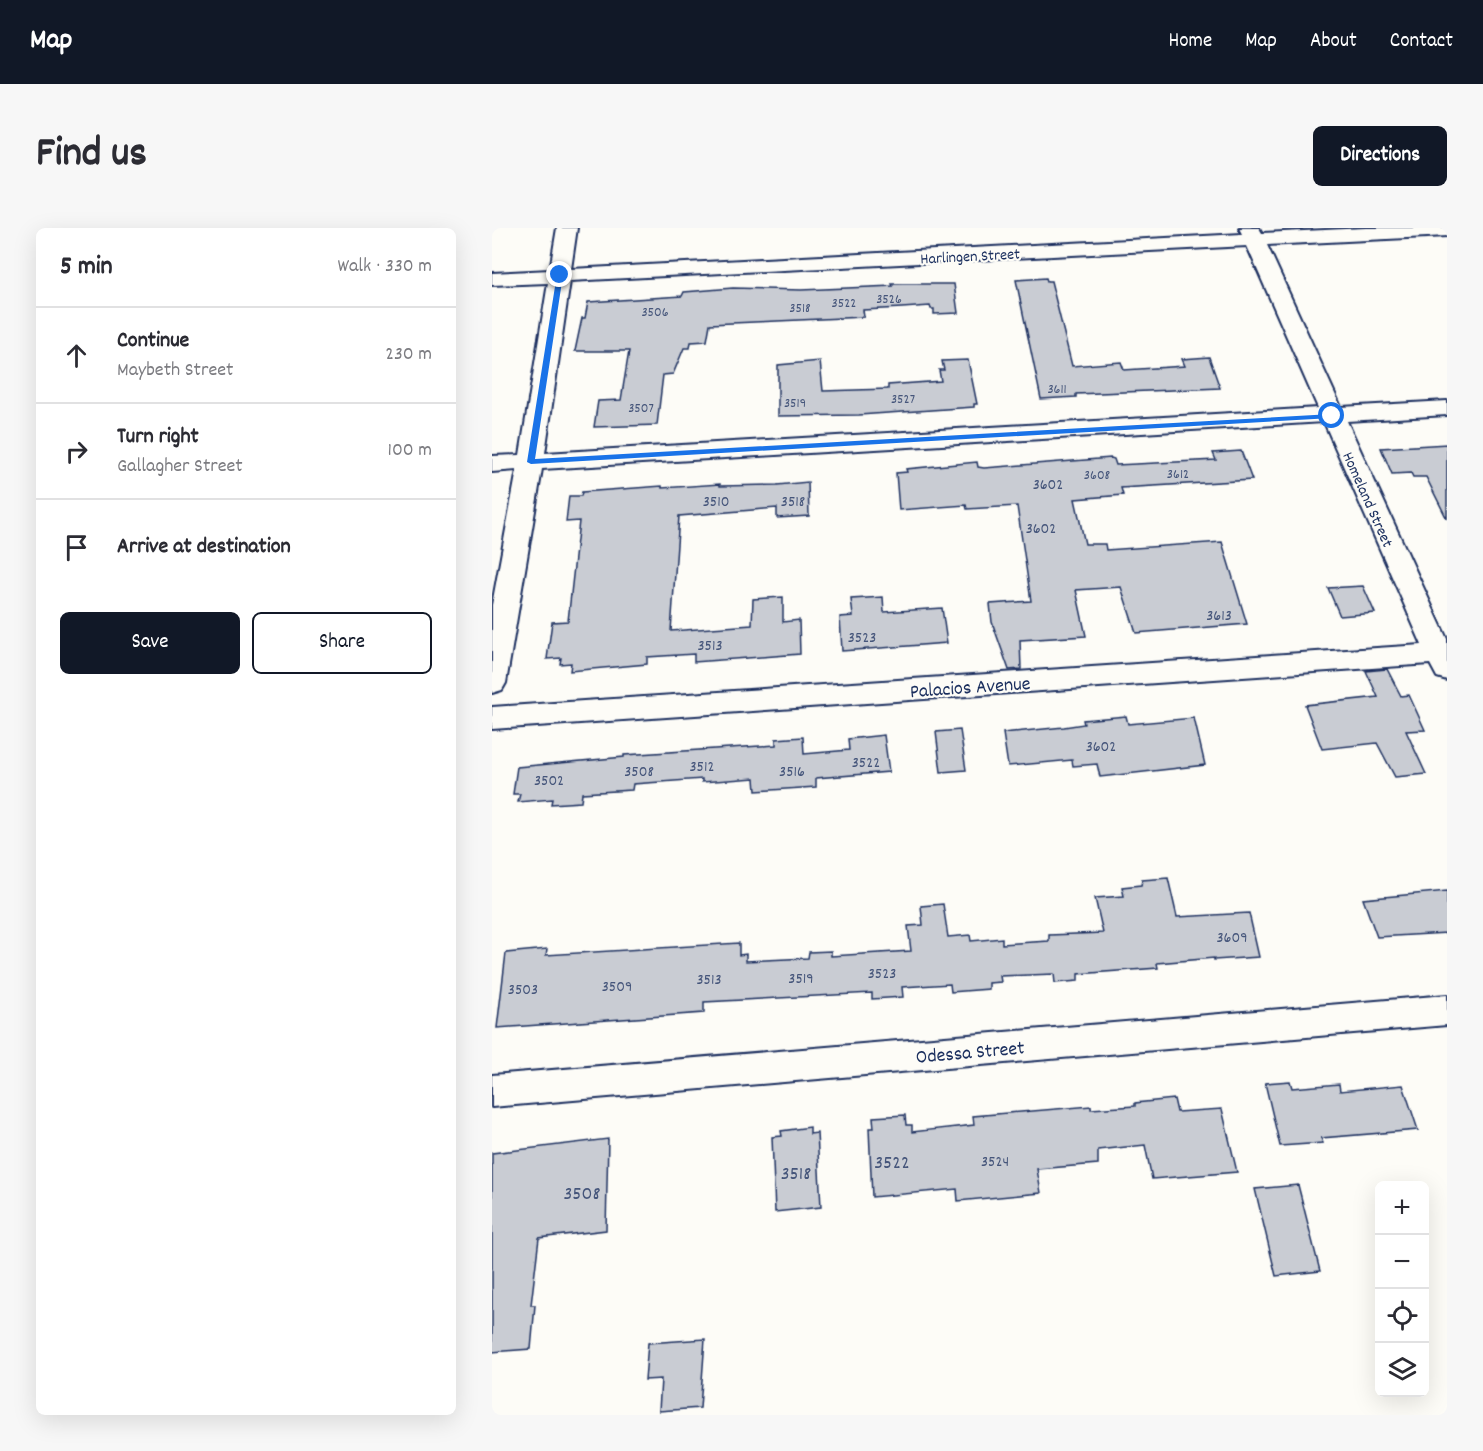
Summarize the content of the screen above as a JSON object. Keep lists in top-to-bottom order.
{
  "streets": {
    "street": [
      "Harlingen Street",
      "Homeland Street",
      "Palacios Avenue",
      "Odessa Street"
    ]
  },
  "crossings": [
    ["Harlingen Street", "Homeland Street"],
    ["Homeland Street", "Palacios Avenue"]
  ],
  "house_numbers": [
    "3526",
    "3522",
    "3518",
    "3506",
    "3611",
    "3527",
    "3519",
    "3507",
    "3612",
    "3608",
    "3602",
    "3510",
    "3518",
    "3602",
    "3613",
    "3523",
    "3513",
    "3602",
    "3522",
    "3512",
    "3508",
    "3516",
    "3502",
    "3609",
    "3523",
    "3519",
    "3513",
    "3509",
    "3503",
    "3524",
    "3522",
    "3518",
    "3508"
  ],
  "page": {
    "header": "Map",
    "nav": [
      "Home",
      "Map",
      "About",
      "Contact"
    ],
    "title": "Find us",
    "buttons": [
      "Directions",
      ["Save", "Share"]
    ],
    "heading": ["5 min", "Walk · 330 m"],
    "list": [
      ["Continue", "Maybeth Street", "230 m"],
      ["Turn right", "Gallagher Street", "100 m"],
      "Arrive at destination"
    ],
    "map_buttons": ["+", "−"]
  }
}
